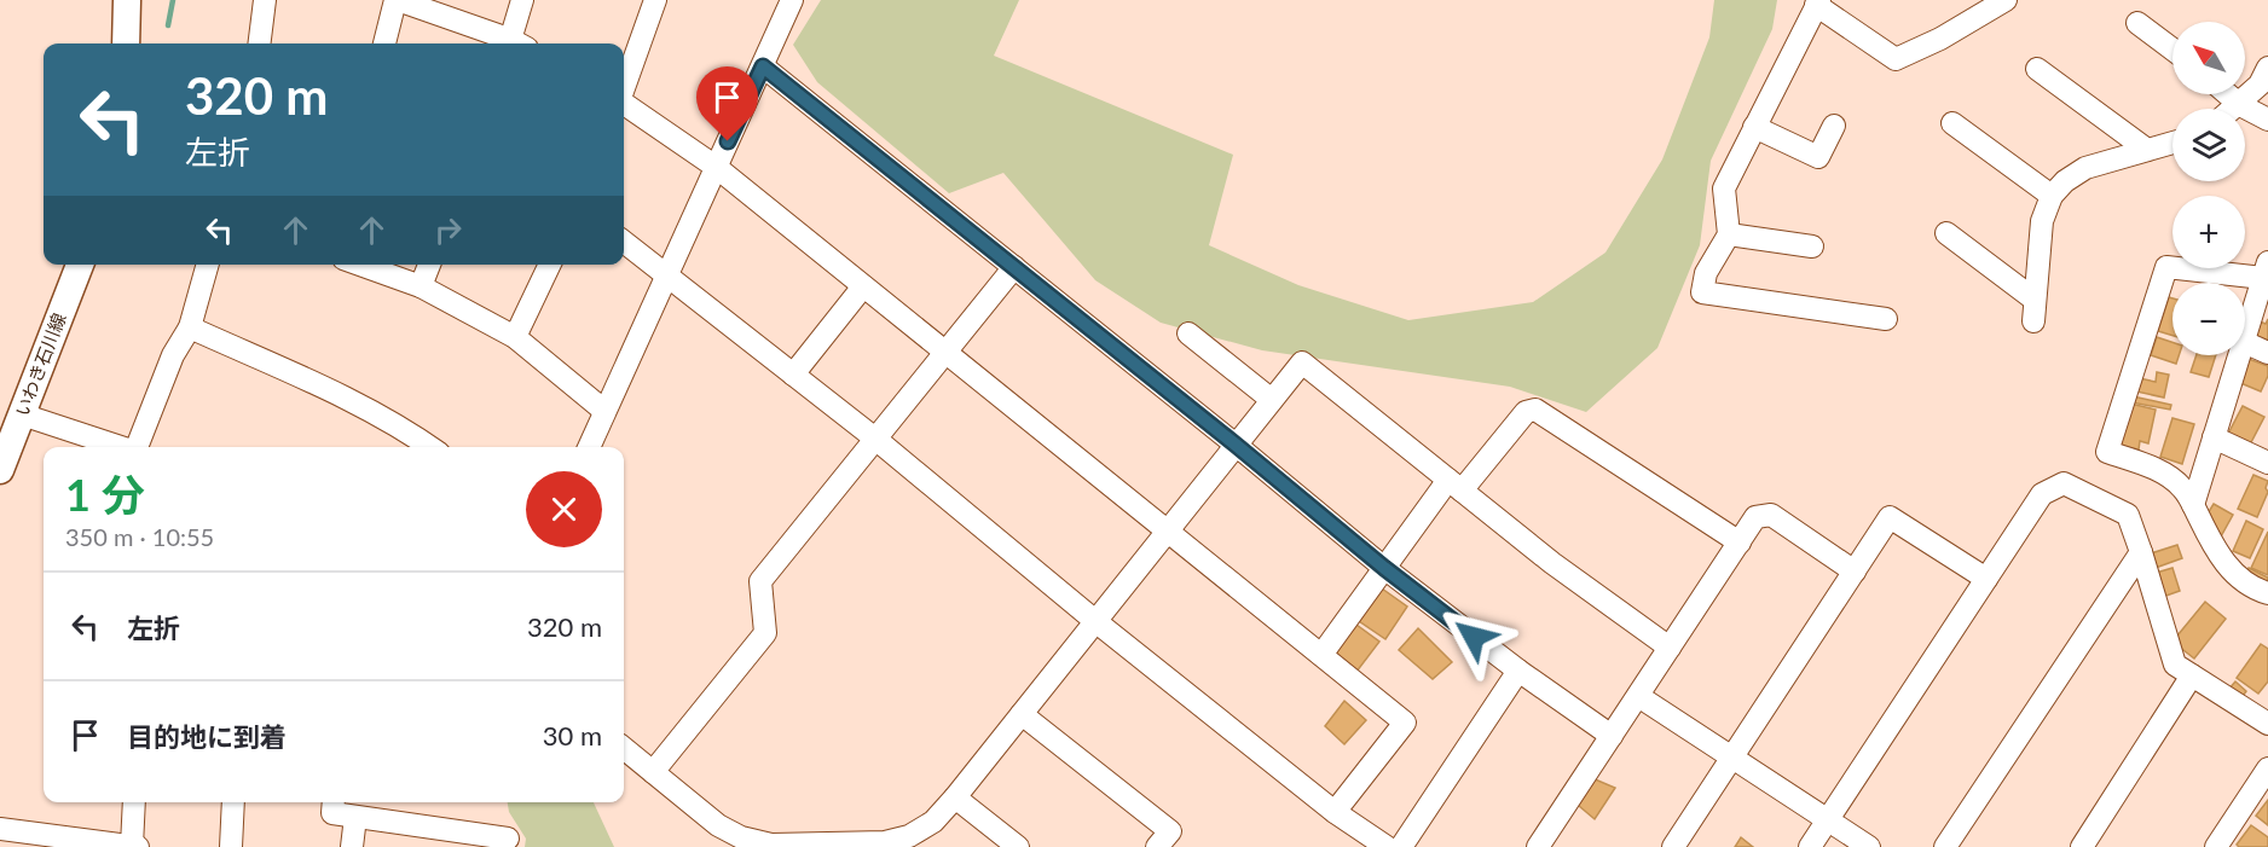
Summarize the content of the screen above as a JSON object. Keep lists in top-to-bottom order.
{
  "streets": {
    "main road": ["いわき石川線"]
  },
  "north": "top left",
  "page": {
    "map_buttons": ["+", "−"],
    "turn": ["320 m", "左折"],
    "heading": ["1 分", "350 m · 10:55"],
    "list": [
      {
        "name": "左折",
        "value": "320 m"
      },
      {
        "name": "目的地に到着",
        "value": "30 m"
      }
    ]
  }
}
